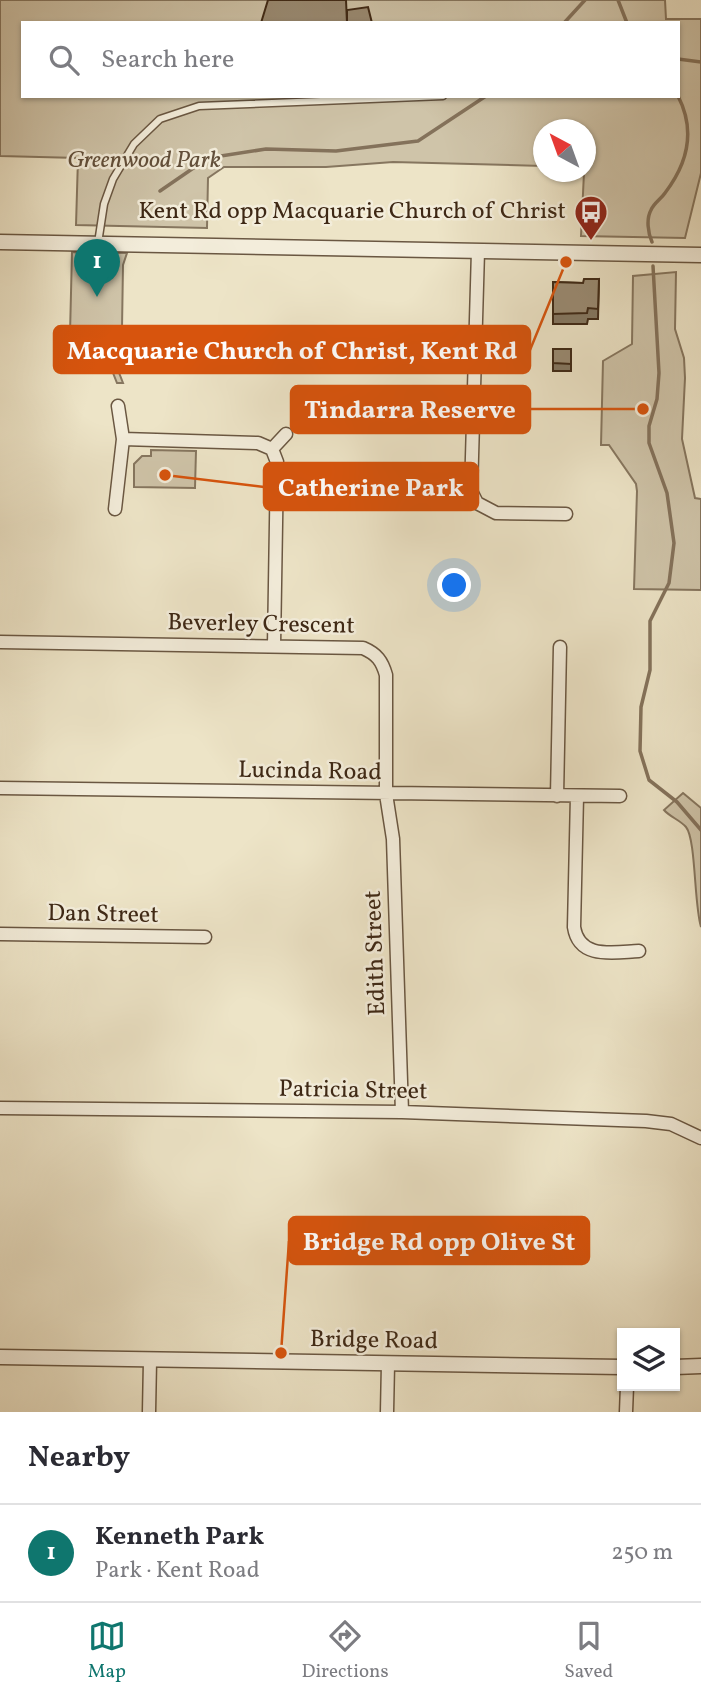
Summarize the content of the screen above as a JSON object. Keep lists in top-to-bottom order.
{
  "streets": {
    "street": [
      "Beverley Crescent",
      "Lucinda Road",
      "Dan Street",
      "Edith Street",
      "Patricia Street",
      "Bridge Road"
    ]
  },
  "crossings": [
    ["Beverley Crescent", "Lucinda Road"],
    ["Beverley Crescent", "Edith Street"],
    ["Lucinda Road", "Edith Street"],
    ["Edith Street", "Patricia Street"]
  ],
  "parks": ["Greenwood Park"],
  "places": {
    "bus stop": ["Kent Rd opp Macquarie Church of Christ"],
    "other": [
      "Macquarie Church of Christ, Kent Rd",
      "Tindarra Reserve",
      "Catherine Park",
      "Bridge Rd opp Olive St"
    ]
  },
  "north": "top left",
  "page": {
    "search": "Search here",
    "pins": "1",
    "heading": "Nearby",
    "list": [
      {
        "mark": "1",
        "name": "Kenneth Park",
        "note": "Park · Kent Road",
        "value": "250 m"
      }
    ],
    "nav": ["Map", "Directions", "Saved"]
  }
}
